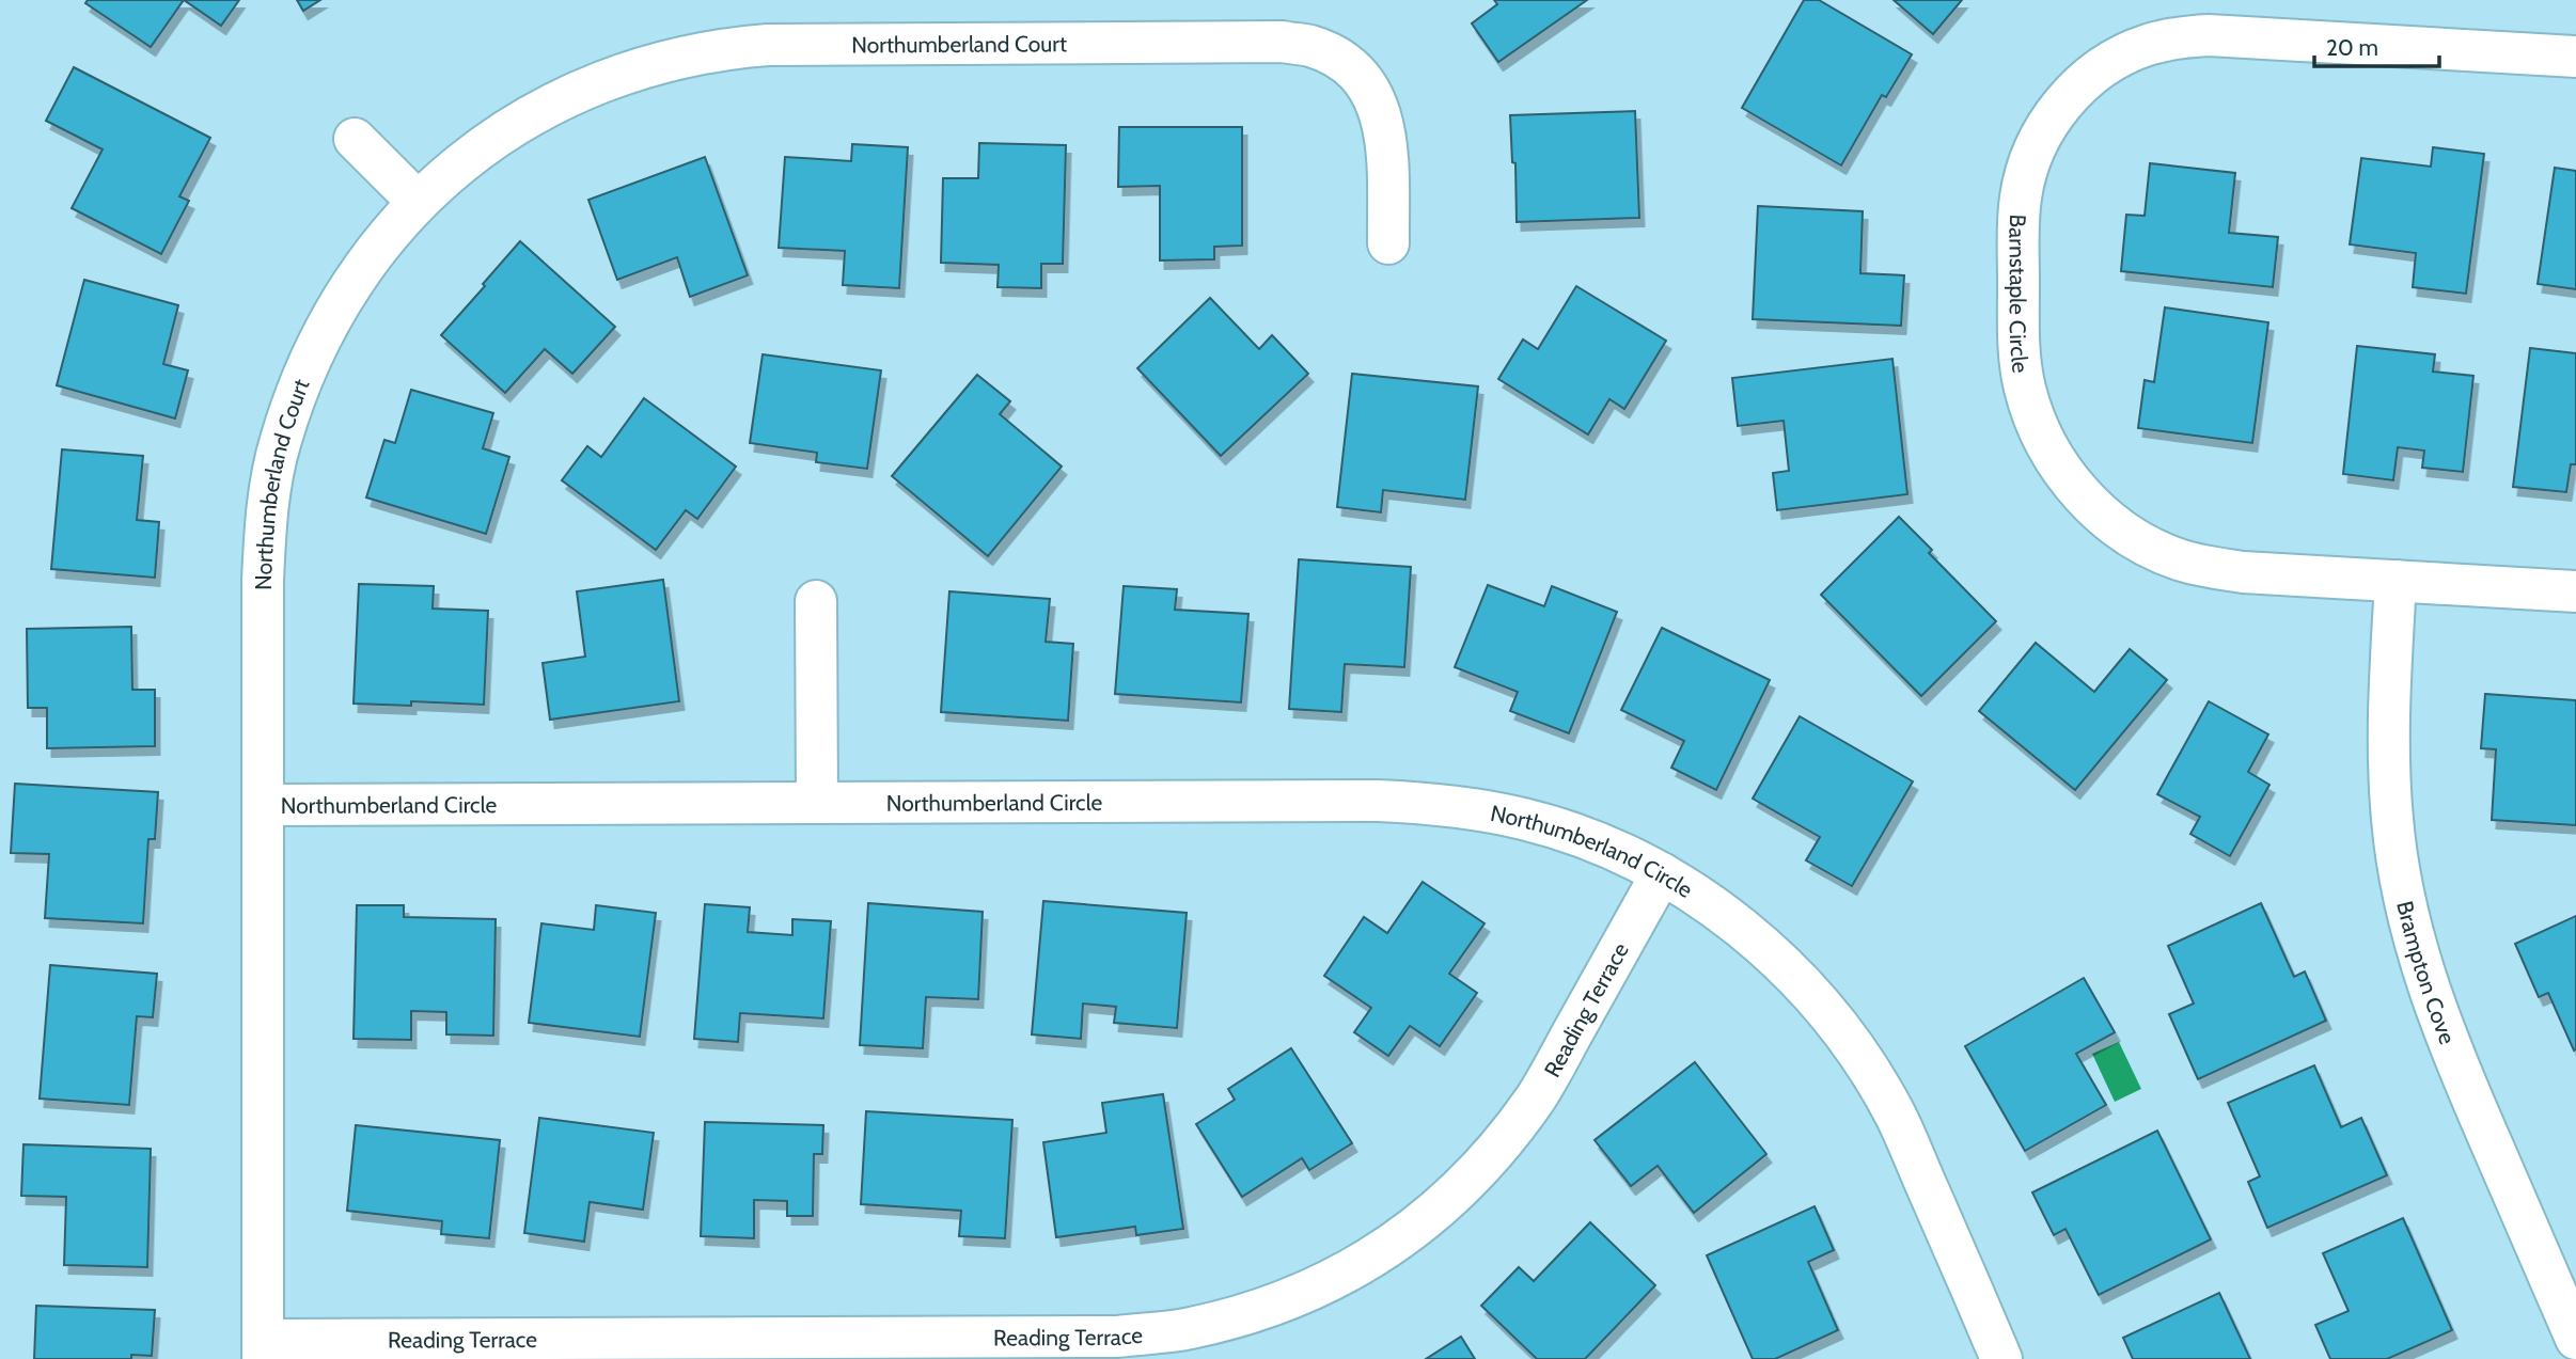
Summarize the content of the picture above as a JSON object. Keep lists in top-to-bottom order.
{
  "streets": {
    "street": [
      "Northumberland Court",
      "Barnstaple Circle",
      "Northumberland Circle",
      "Brampton Cove",
      "Reading Terrace"
    ]
  },
  "crossings": [
    ["Northumberland Court", "Northumberland Circle"],
    ["Barnstaple Circle", "Brampton Cove"],
    ["Northumberland Circle", "Reading Terrace"]
  ],
  "scale_bar": "20 m"
}
